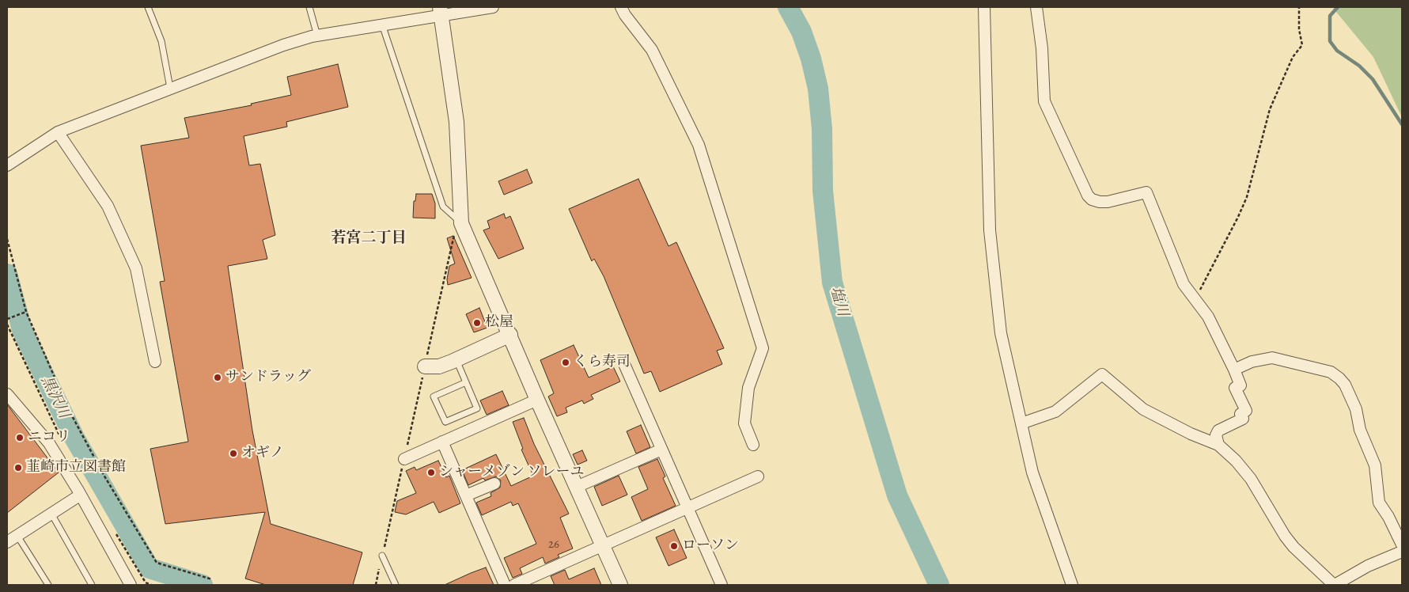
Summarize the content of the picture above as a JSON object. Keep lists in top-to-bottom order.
{
  "districts": ["若宮二丁目"],
  "water": ["塩川", "黒沢川"],
  "places": [
    "松屋",
    "くら寿司",
    "サンドラッグ",
    "ニコリ",
    "オギノ",
    "韮崎市立図書館",
    "シャーメゾン ソレーユ",
    "ローソン"
  ],
  "house_numbers": ["26"]
}
